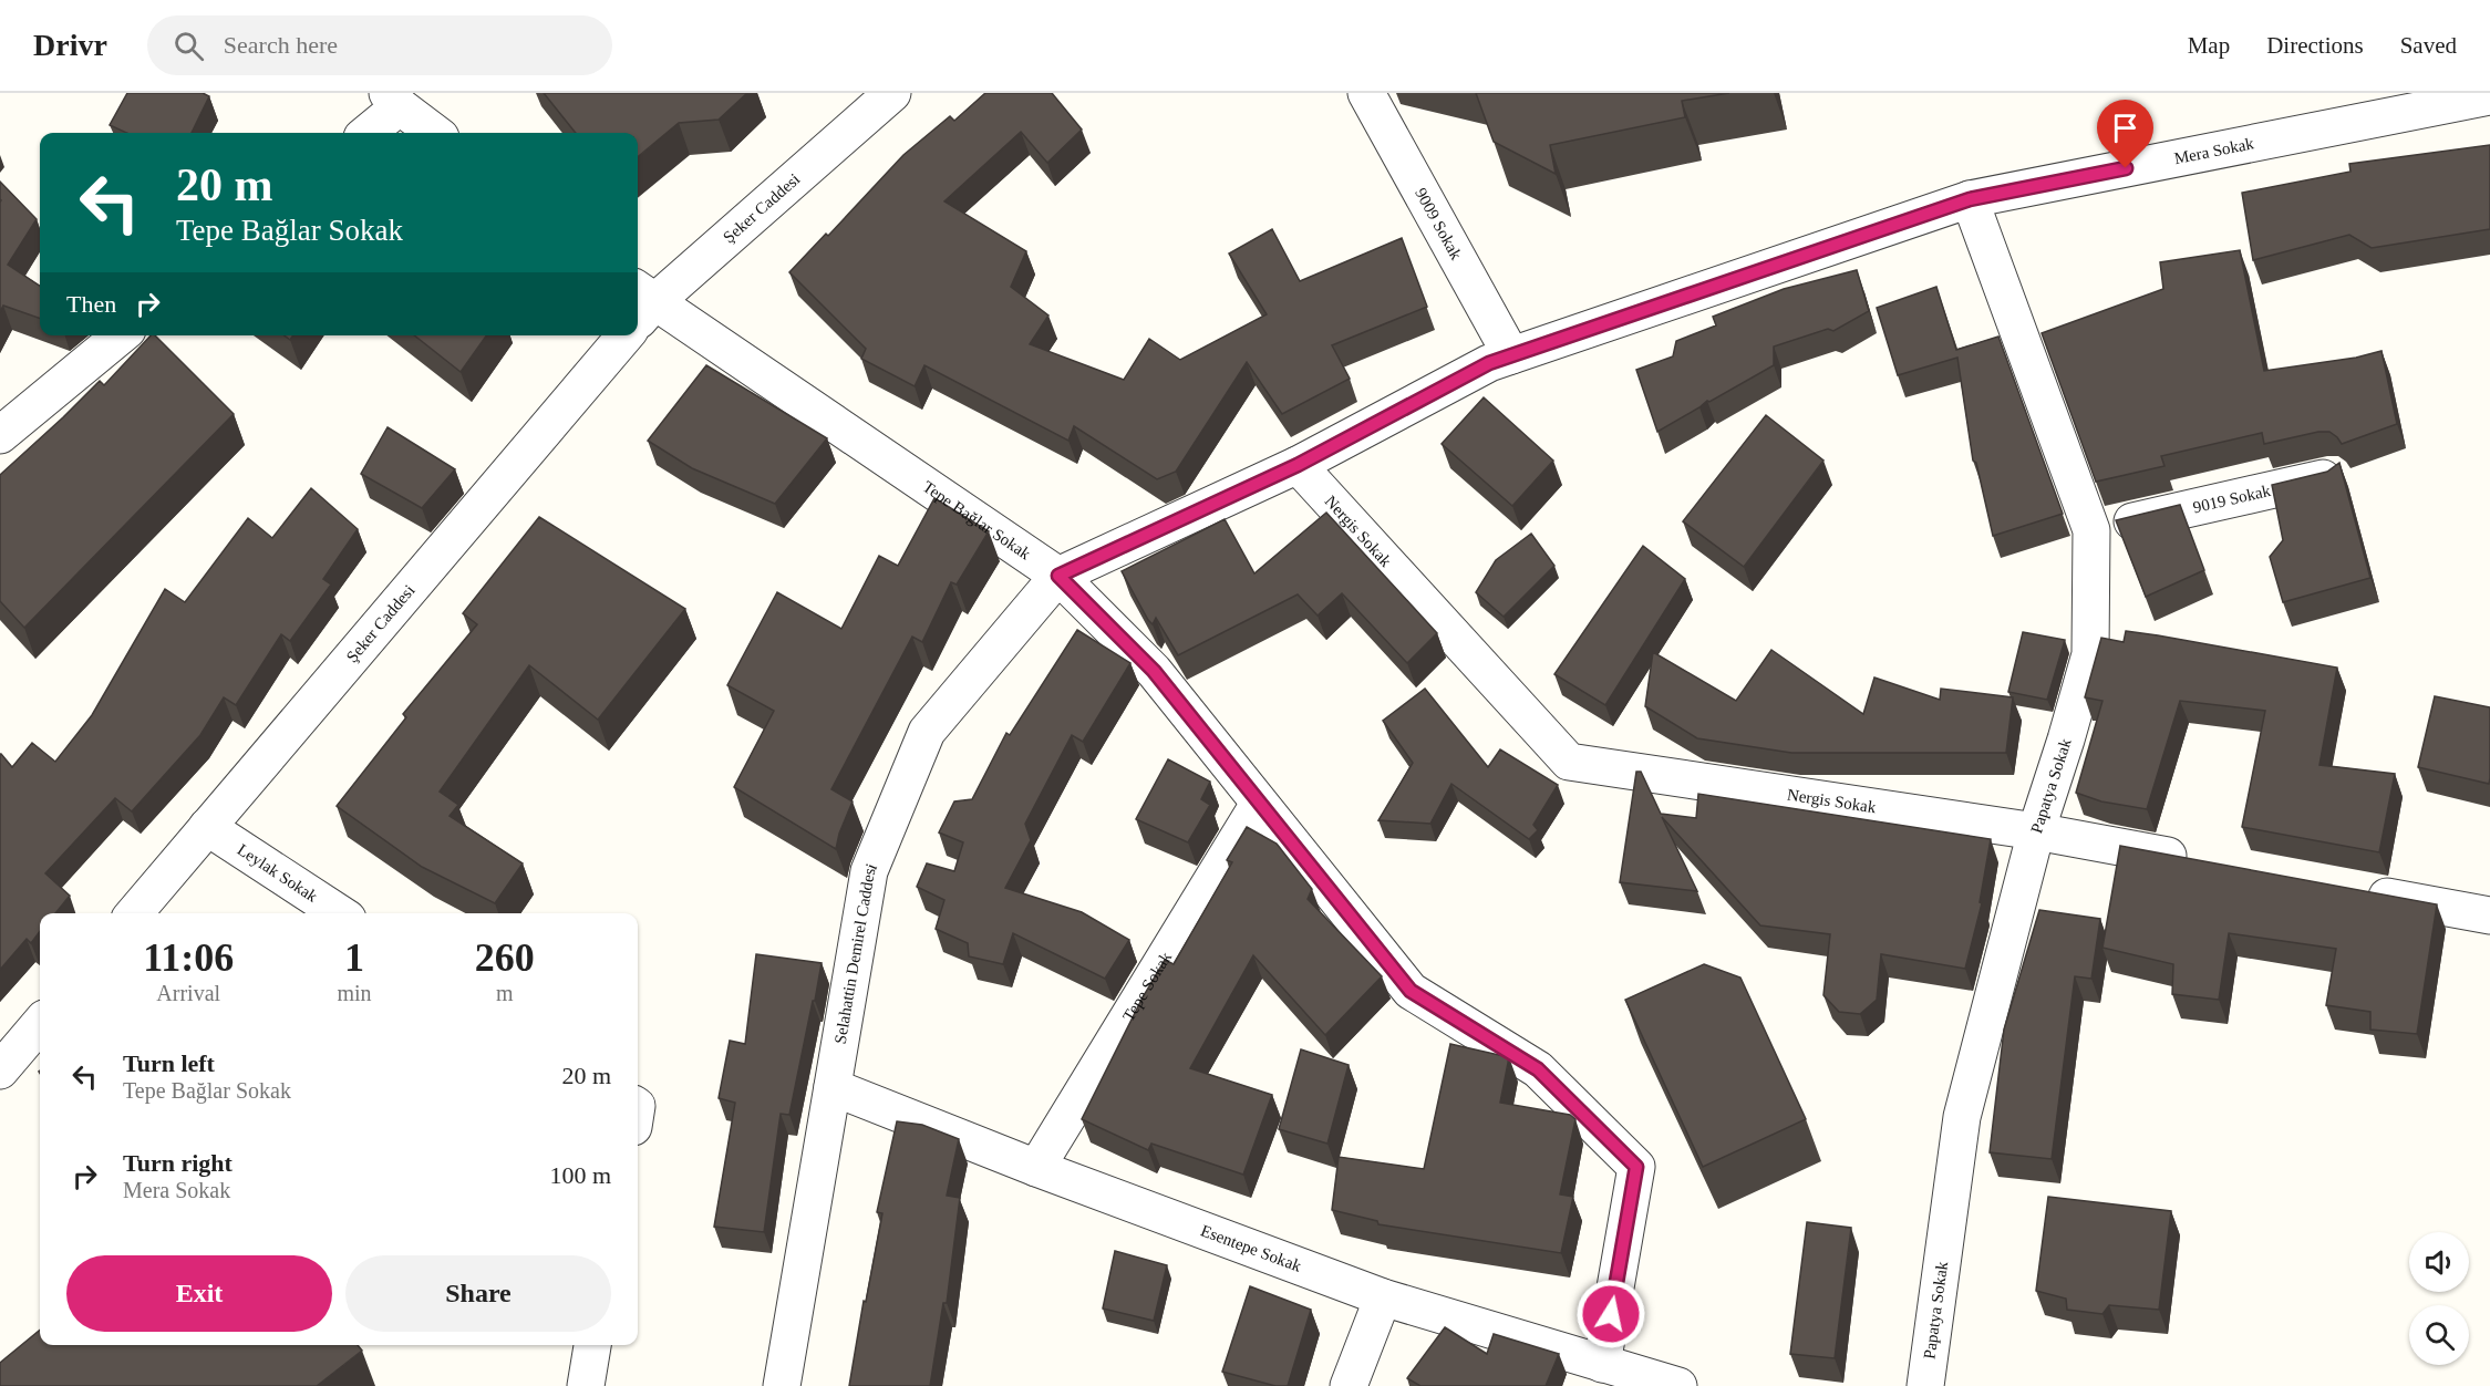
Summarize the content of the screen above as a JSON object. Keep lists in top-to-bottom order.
{
  "streets": {
    "street": [
      "Mera Sokak",
      "Şeker Caddesi",
      "9009 Sokak",
      "9019 Sokak",
      "Tepe Bağlar Sokak",
      "Nergis Sokak",
      "Papatya Sokak",
      "Leylak Sokak",
      "Selahattin Demirel Caddesi",
      "Tepe Sokak",
      "Esentepe Sokak"
    ]
  },
  "crossings": [
    ["Mera Sokak", "9009 Sokak"],
    ["Mera Sokak", "Tepe Bağlar Sokak"],
    ["Mera Sokak", "Nergis Sokak"],
    ["Mera Sokak", "Papatya Sokak"],
    ["Mera Sokak", "Selahattin Demirel Caddesi"],
    ["Şeker Caddesi", "Tepe Bağlar Sokak"],
    ["Şeker Caddesi", "Leylak Sokak"],
    ["9019 Sokak", "Papatya Sokak"],
    ["Tepe Bağlar Sokak", "Selahattin Demirel Caddesi"],
    ["Tepe Bağlar Sokak", "Tepe Sokak"],
    ["Tepe Bağlar Sokak", "Esentepe Sokak"],
    ["Nergis Sokak", "Papatya Sokak"],
    ["Selahattin Demirel Caddesi", "Esentepe Sokak"],
    ["Tepe Sokak", "Esentepe Sokak"]
  ],
  "page": {
    "header": "Drivr",
    "search": "Search here",
    "nav": ["Map", "Directions", "Saved"],
    "turn": ["20 m", "Tepe Bağlar Sokak"],
    "then": "Then",
    "eta": [
      "11:06",
      "Arrival",
      "1",
      "min",
      "260",
      "m"
    ],
    "list": [
      {
        "name": "Turn left",
        "note": "Tepe Bağlar Sokak",
        "value": "20 m"
      },
      {
        "name": "Turn right",
        "note": "Mera Sokak",
        "value": "100 m"
      }
    ],
    "buttons": ["Exit", "Share"]
  }
}
